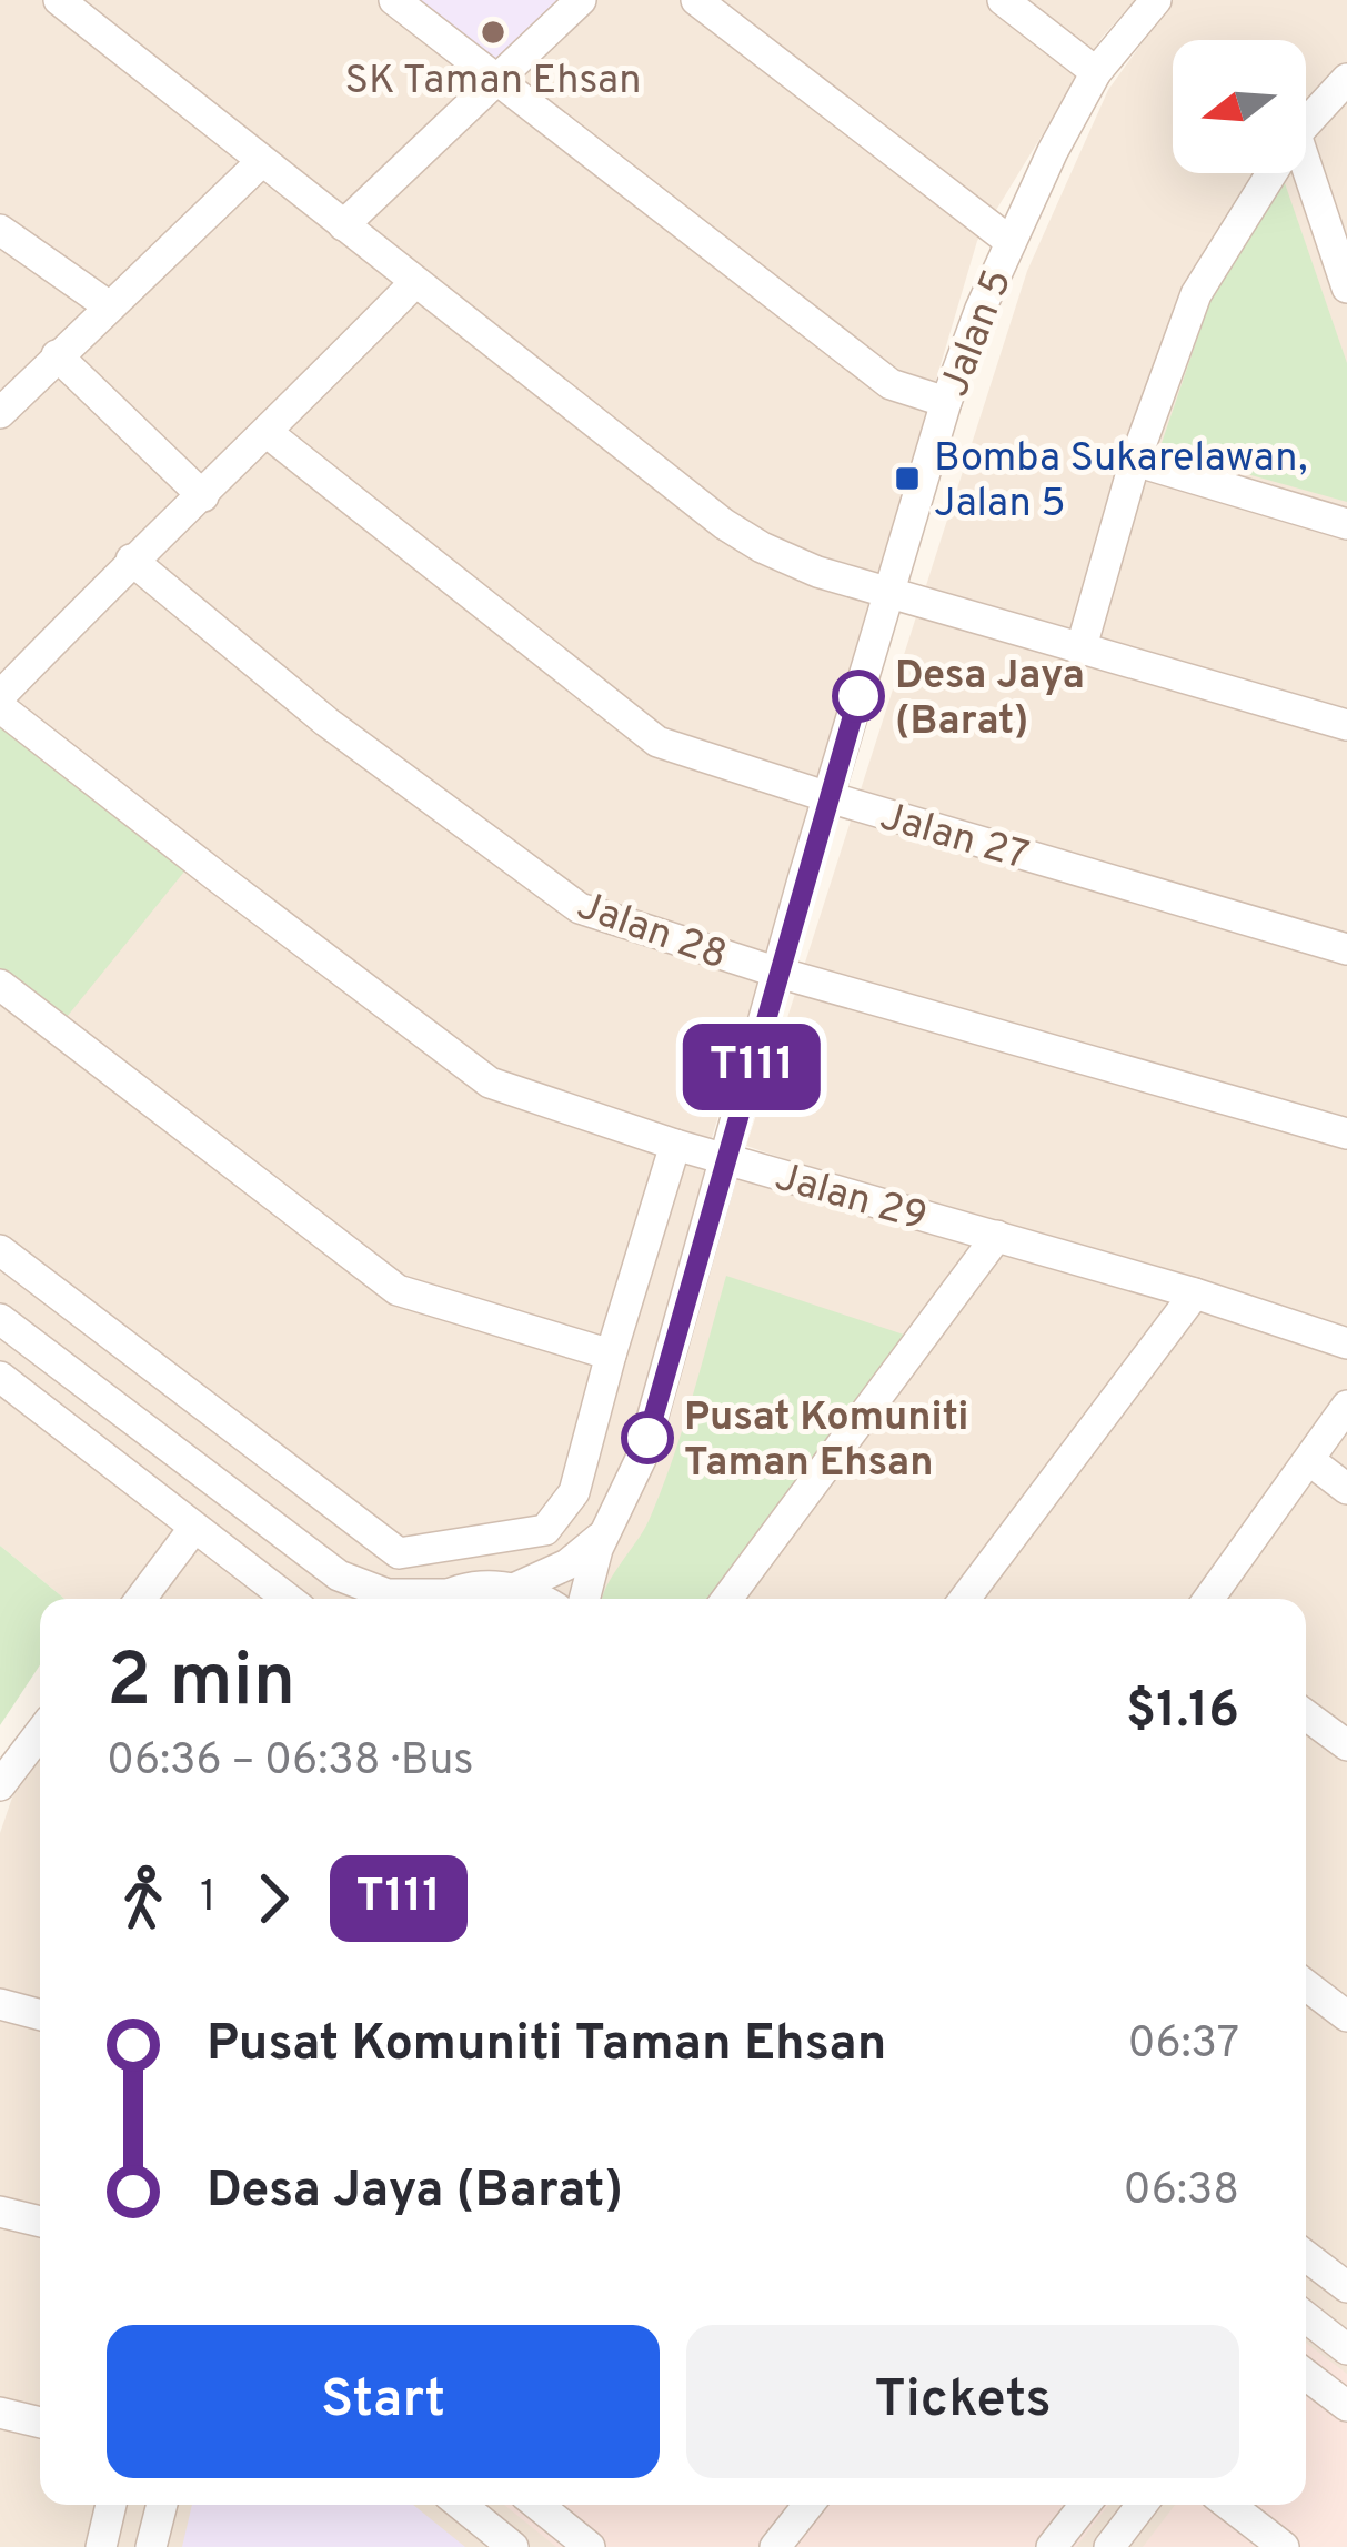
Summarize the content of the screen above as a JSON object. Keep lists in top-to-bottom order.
{
  "streets": {
    "street": [
      "Jalan 5",
      "Jalan 27",
      "Jalan 28",
      "Jalan 29"
    ]
  },
  "crossings": [
    ["Jalan 5", "Jalan 27"],
    ["Jalan 5", "Jalan 28"],
    ["Jalan 5", "Jalan 29"]
  ],
  "places": {
    "other": ["SK Taman Ehsan", "Desa Jaya (Barat)", "Pusat Komuniti Taman Ehsan"],
    "transit": ["Bomba Sukarelawan, Jalan 5"]
  },
  "lines": ["bus line T111"],
  "north": "left",
  "page": {
    "on_map": "T111",
    "heading": ["2 min", "06:36 – 06:38 · Bus", "$1.16"],
    "legs": ["1", "T111"],
    "list": [
      {
        "name": "Pusat Komuniti Taman Ehsan",
        "value": "06:37"
      },
      {
        "name": "Desa Jaya (Barat)",
        "value": "06:38"
      }
    ],
    "buttons": ["Start", "Tickets"]
  }
}
